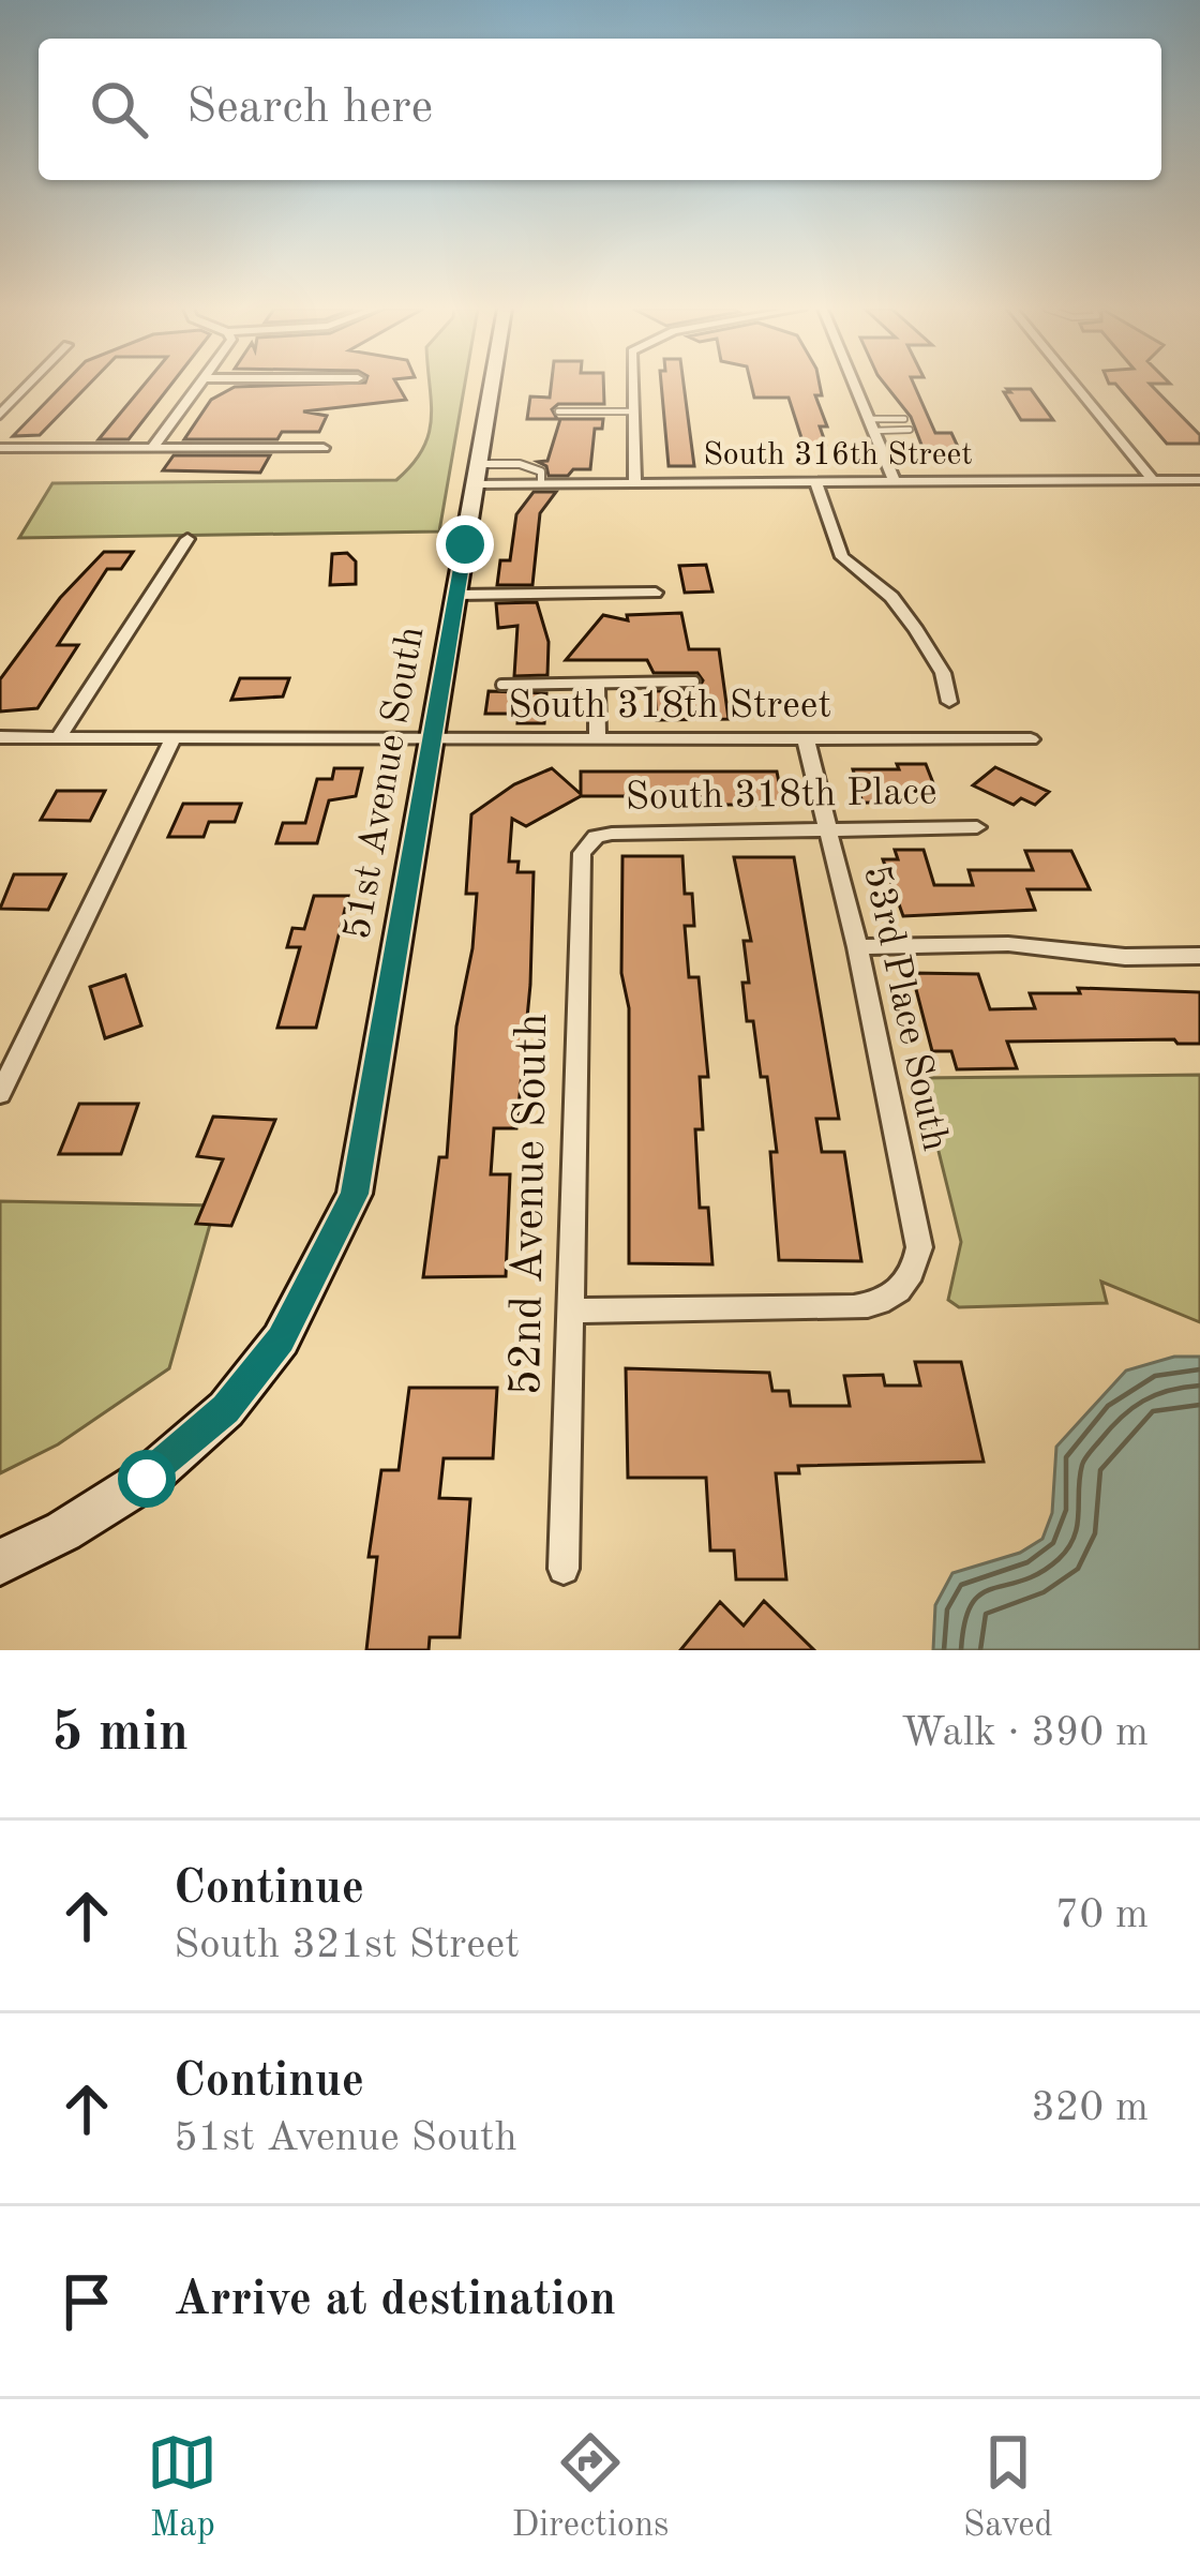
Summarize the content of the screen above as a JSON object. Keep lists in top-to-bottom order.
{
  "streets": {
    "main road": ["51st Avenue South"],
    "street": [
      "South 316th Street",
      "South 318th Street",
      "South 318th Place",
      "53rd Place South",
      "52nd Avenue South"
    ]
  },
  "crossings": [
    ["South 316th Street", "51st Avenue South"],
    ["South 318th Street", "51st Avenue South"],
    ["South 318th Street", "53rd Place South"],
    ["South 318th Place", "53rd Place South"],
    ["South 318th Place", "52nd Avenue South"],
    ["53rd Place South", "52nd Avenue South"]
  ],
  "page": {
    "search": "Search here",
    "heading": ["5 min", "Walk · 390 m"],
    "list": [
      ["Continue", "South 321st Street", "70 m"],
      ["Continue", "51st Avenue South", "320 m"],
      "Arrive at destination"
    ],
    "nav": ["Map", "Directions", "Saved"]
  }
}
